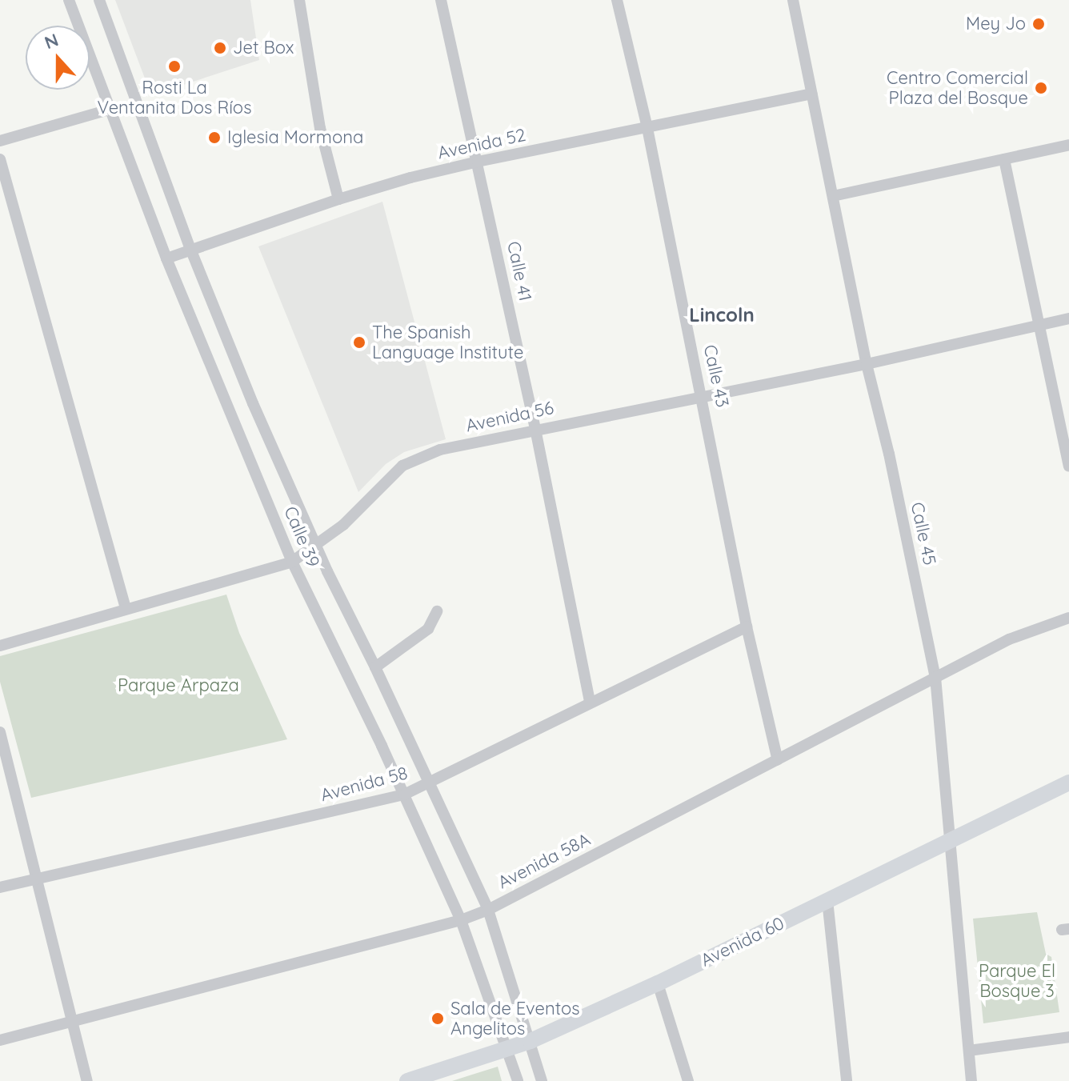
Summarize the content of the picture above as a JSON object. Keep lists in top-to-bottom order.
{
  "streets": {
    "street": [
      "Avenida 52",
      "Calle 41",
      "Calle 43",
      "Avenida 56",
      "Calle 45",
      "Calle 39",
      "Avenida 58",
      "Avenida 58A",
      "Avenida 60"
    ]
  },
  "crossings": [
    ["Avenida 52", "Calle 41"],
    ["Avenida 52", "Calle 43"],
    ["Avenida 52", "Calle 45"],
    ["Avenida 52", "Calle 39"],
    ["Calle 41", "Avenida 56"],
    ["Calle 41", "Avenida 58"],
    ["Calle 43", "Avenida 56"],
    ["Calle 43", "Avenida 58"],
    ["Calle 43", "Avenida 58A"],
    ["Avenida 56", "Calle 45"],
    ["Avenida 56", "Calle 39"],
    ["Calle 45", "Avenida 58A"],
    ["Calle 45", "Avenida 60"],
    ["Calle 39", "Avenida 58"],
    ["Calle 39", "Avenida 58A"],
    ["Calle 39", "Avenida 60"]
  ],
  "districts": ["Lincoln"],
  "parks": ["Parque Arpaza", "Parque El Bosque 3"],
  "places": [
    "Mey Jo",
    "Jet Box",
    "Rosti La Ventanita Dos Ríos",
    "Centro Comercial Plaza del Bosque",
    "Iglesia Mormona",
    "The Spanish Language Institute",
    "Sala de Eventos Angelitos"
  ],
  "north": "top"
}
